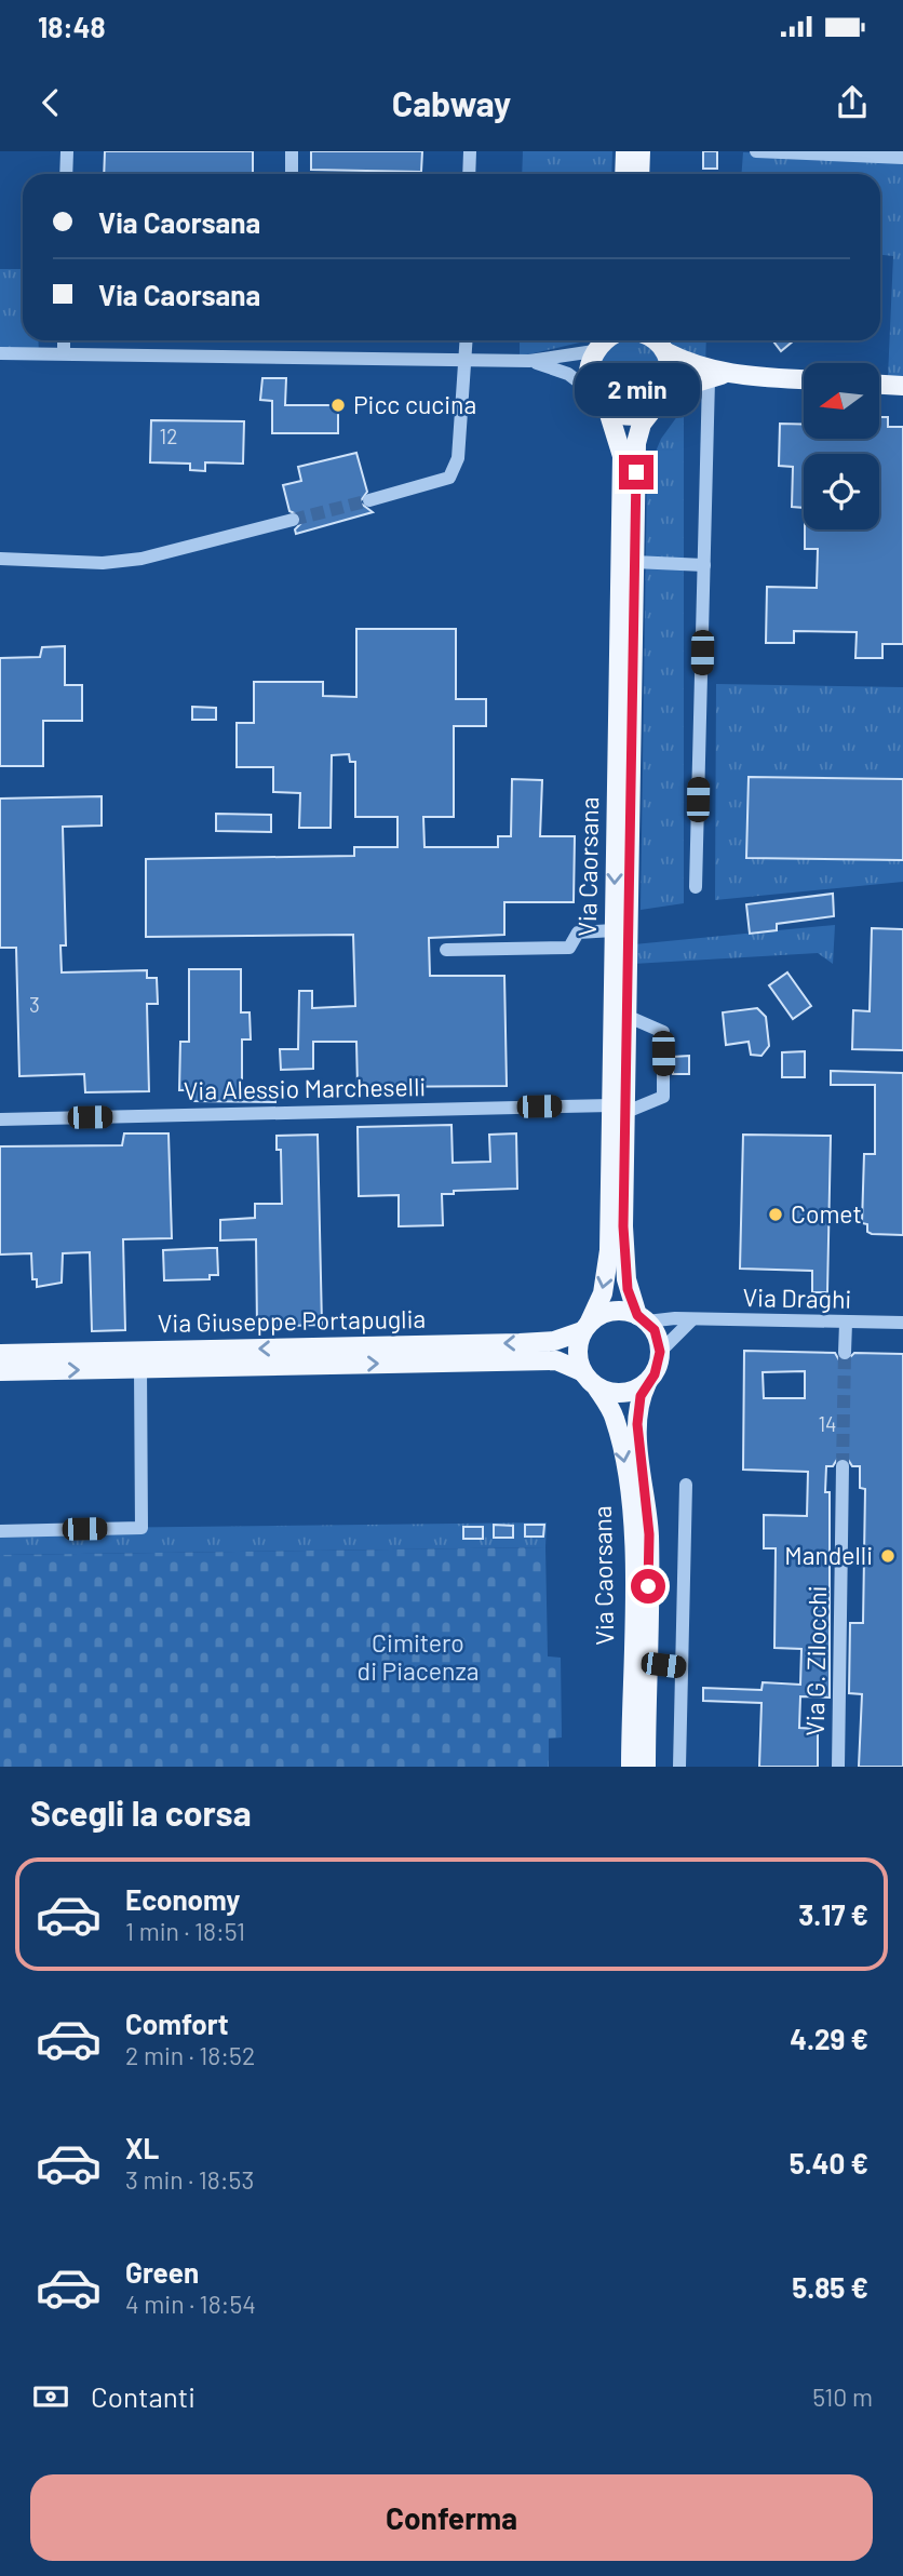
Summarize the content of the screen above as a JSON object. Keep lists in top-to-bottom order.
{
  "streets": {
    "main road": ["Via Caorsana", "Via Giuseppe Portapuglia"],
    "street": ["Via Alessio Marcheselli", "Via Draghi", "Via G. Zilocchi"]
  },
  "crossings": [
    ["Via Caorsana", "Via Alessio Marcheselli"],
    ["Via Caorsana", "Via Draghi"],
    ["Via Caorsana", "Via Giuseppe Portapuglia"],
    ["Via Draghi", "Via Giuseppe Portapuglia"]
  ],
  "parks": ["Cimitero di Piacenza"],
  "places": ["Picc cucina", "Comet", "Mandelli"],
  "house_numbers": ["12", "3", "14"],
  "north": "left",
  "page": {
    "status": "18:48",
    "header": "Cabway",
    "banner": ["Via Caorsana", "Via Caorsana"],
    "bubble": "2 min",
    "heading": "Scegli la corsa",
    "list": [
      {
        "name": "Economy",
        "note": "1 min · 18:51",
        "value": "3.17 €"
      },
      {
        "name": "Comfort",
        "note": "2 min · 18:52",
        "value": "4.29 €"
      },
      {
        "name": "XL",
        "note": "3 min · 18:53",
        "value": "5.40 €"
      },
      {
        "name": "Green",
        "note": "4 min · 18:54",
        "value": "5.85 €"
      }
    ],
    "pay": ["Contanti", "510 m"],
    "buttons": "Conferma"
  }
}
